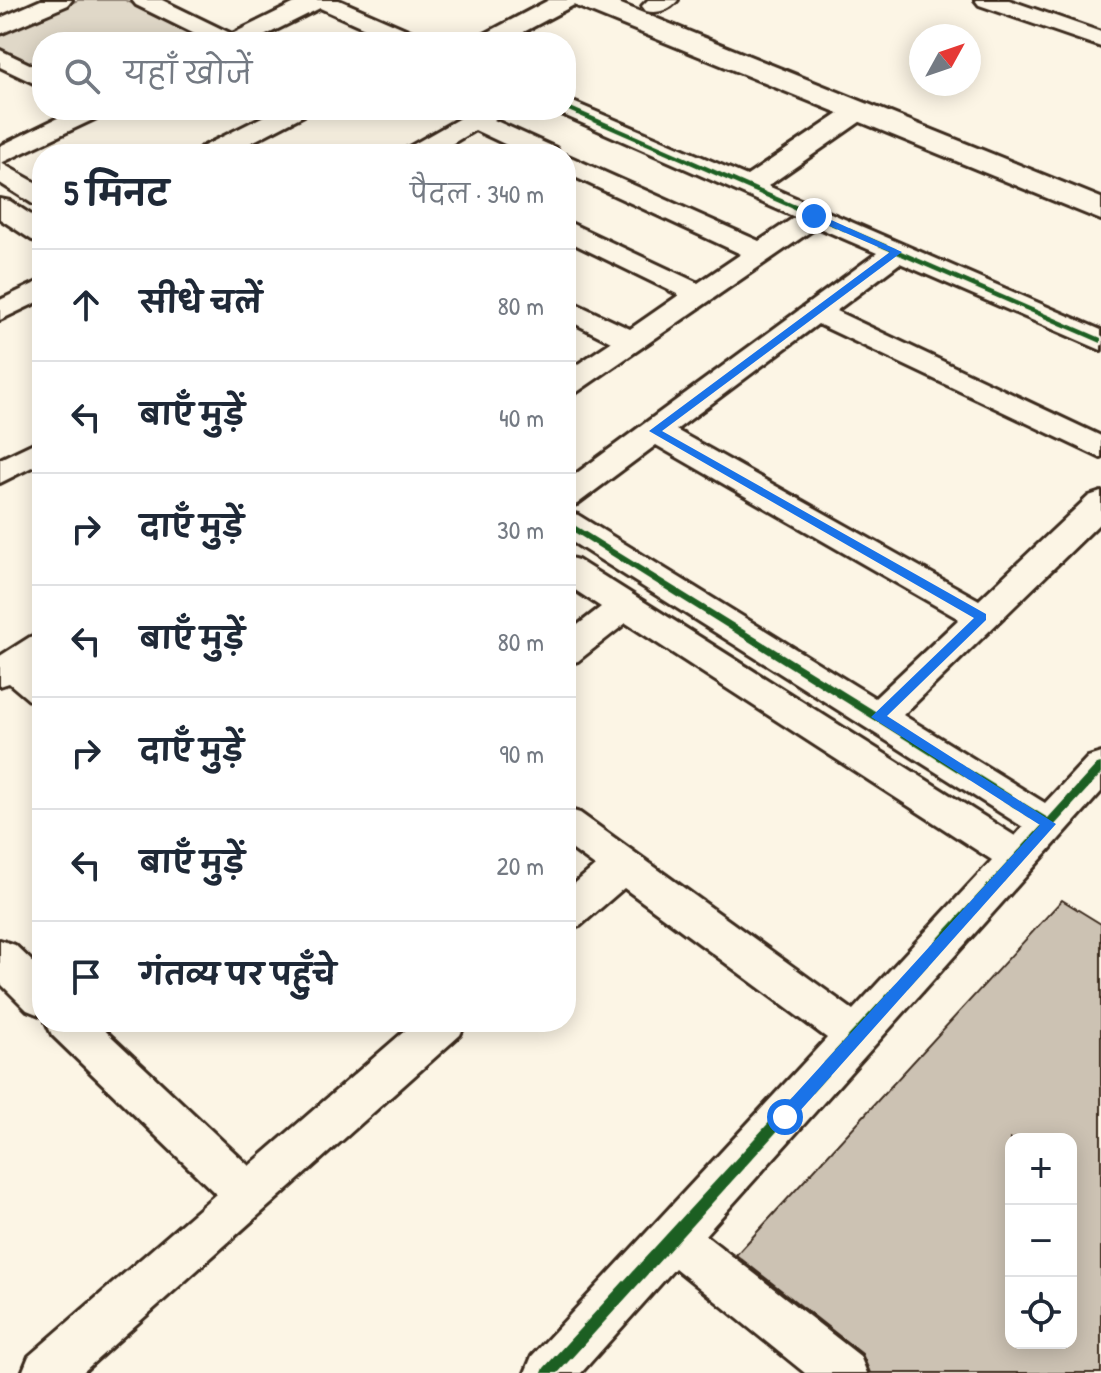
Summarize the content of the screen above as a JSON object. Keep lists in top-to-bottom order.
{
  "north": "top right",
  "page": {
    "search": "यहाँ खोजें",
    "heading": ["5 मिनट", "पैदल · 340 m"],
    "list": [
      ["सीधे चलें", "80 m"],
      ["बाएँ मुड़ें", "40 m"],
      ["दाएँ मुड़ें", "30 m"],
      ["बाएँ मुड़ें", "80 m"],
      ["दाएँ मुड़ें", "90 m"],
      ["बाएँ मुड़ें", "20 m"],
      "गंतव्य पर पहुँचे"
    ],
    "map_buttons": ["+", "−"]
  }
}
